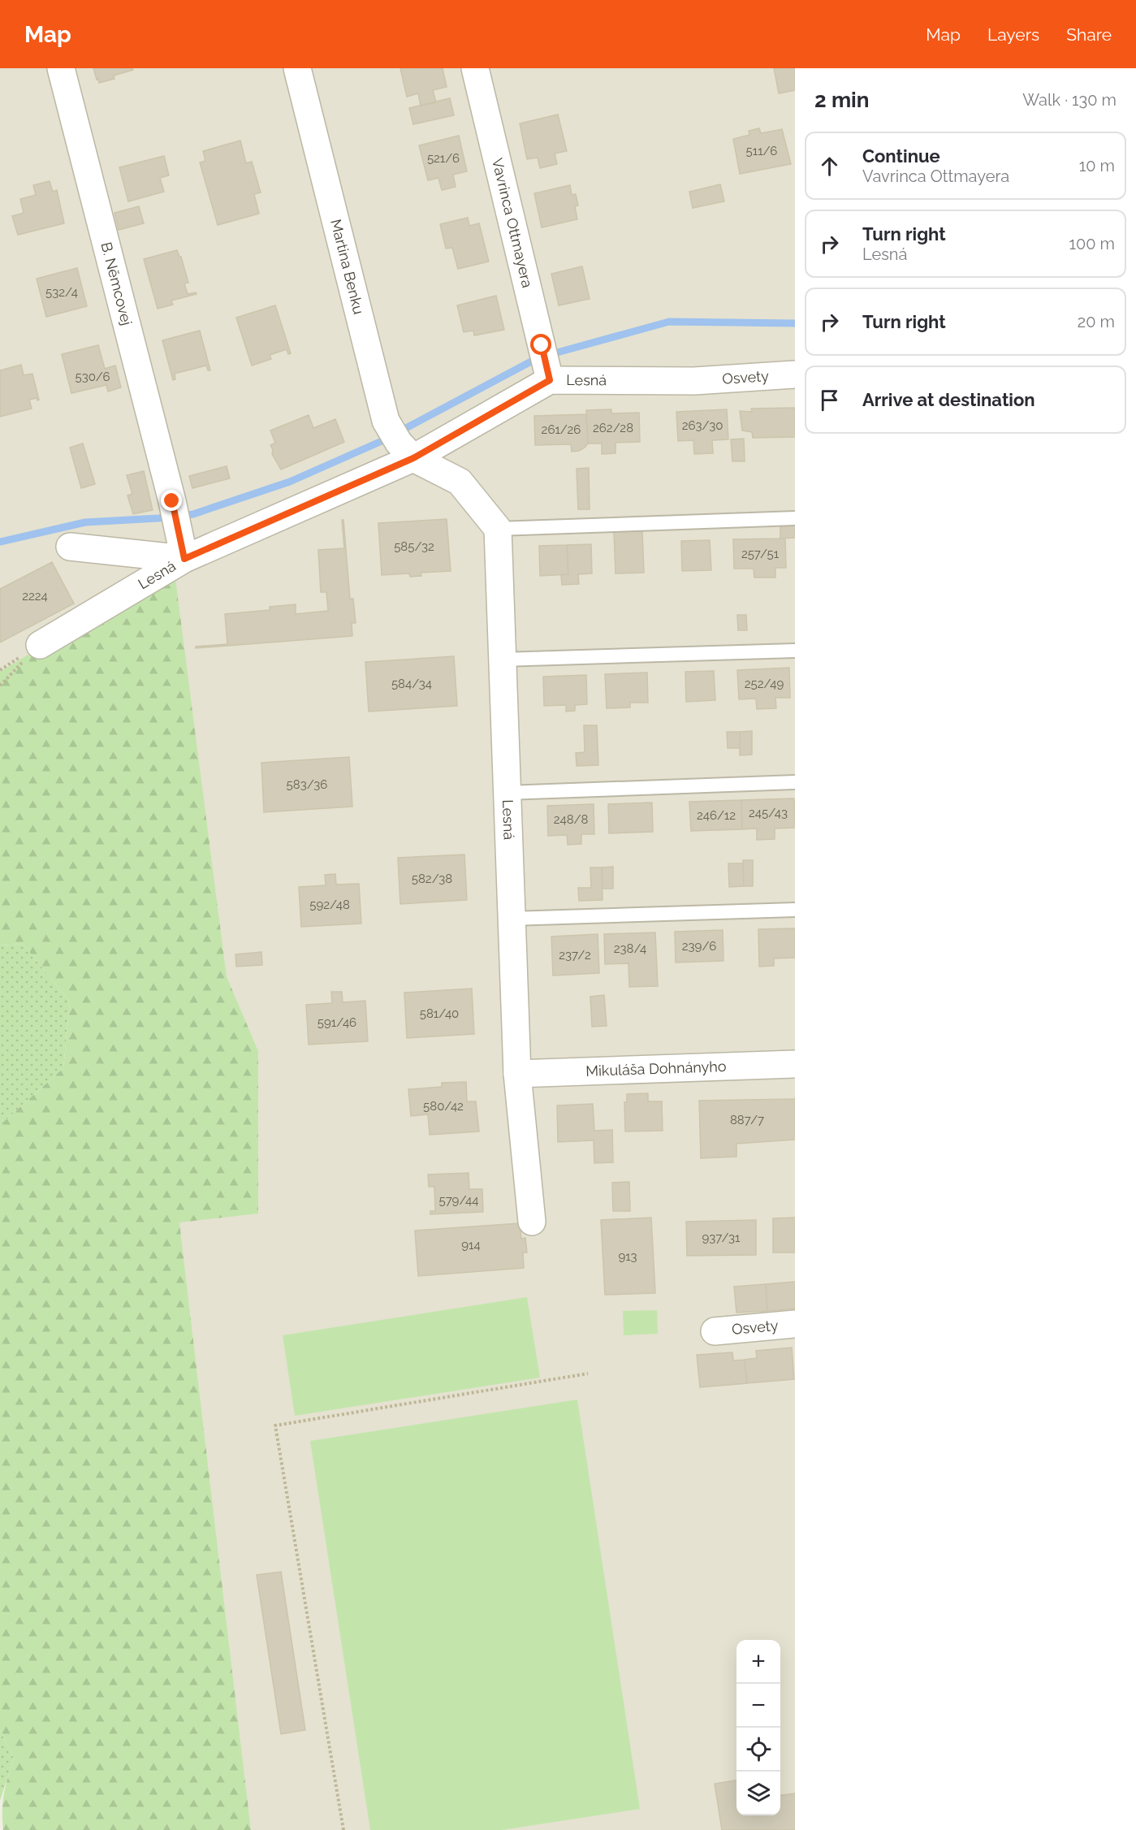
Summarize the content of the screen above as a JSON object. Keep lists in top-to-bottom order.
{
  "streets": {
    "street": [
      "Vavrinca Ottmayera",
      "Martina Benku",
      "B. Němcovej",
      "Osvety",
      "Lesná",
      "Mikuláša Dohnányho"
    ]
  },
  "crossings": [
    ["Vavrinca Ottmayera", "Lesná"],
    ["Martina Benku", "Lesná"],
    ["B. Němcovej", "Lesná"],
    ["Osvety", "Lesná"],
    ["Lesná", "Mikuláša Dohnányho"]
  ],
  "house_numbers": [
    "511/6",
    "521/6",
    "532/4",
    "530/6",
    "263/30",
    "262/28",
    "261/26",
    "585/32",
    "257/51",
    "2224",
    "584/34",
    "252/49",
    "583/36",
    "245/43",
    "246/12",
    "248/8",
    "582/38",
    "592/48",
    "239/6",
    "238/4",
    "237/2",
    "581/40",
    "591/46",
    "580/42",
    "887/7",
    "579/44",
    "937/31",
    "914",
    "913"
  ],
  "page": {
    "header": "Map",
    "nav": ["Map", "Layers", "Share"],
    "heading": ["2 min", "Walk · 130 m"],
    "list": [
      ["Continue", "Vavrinca Ottmayera", "10 m"],
      ["Turn right", "Lesná", "100 m"],
      ["Turn right", "20 m"],
      "Arrive at destination"
    ],
    "map_buttons": ["+", "−"]
  }
}
